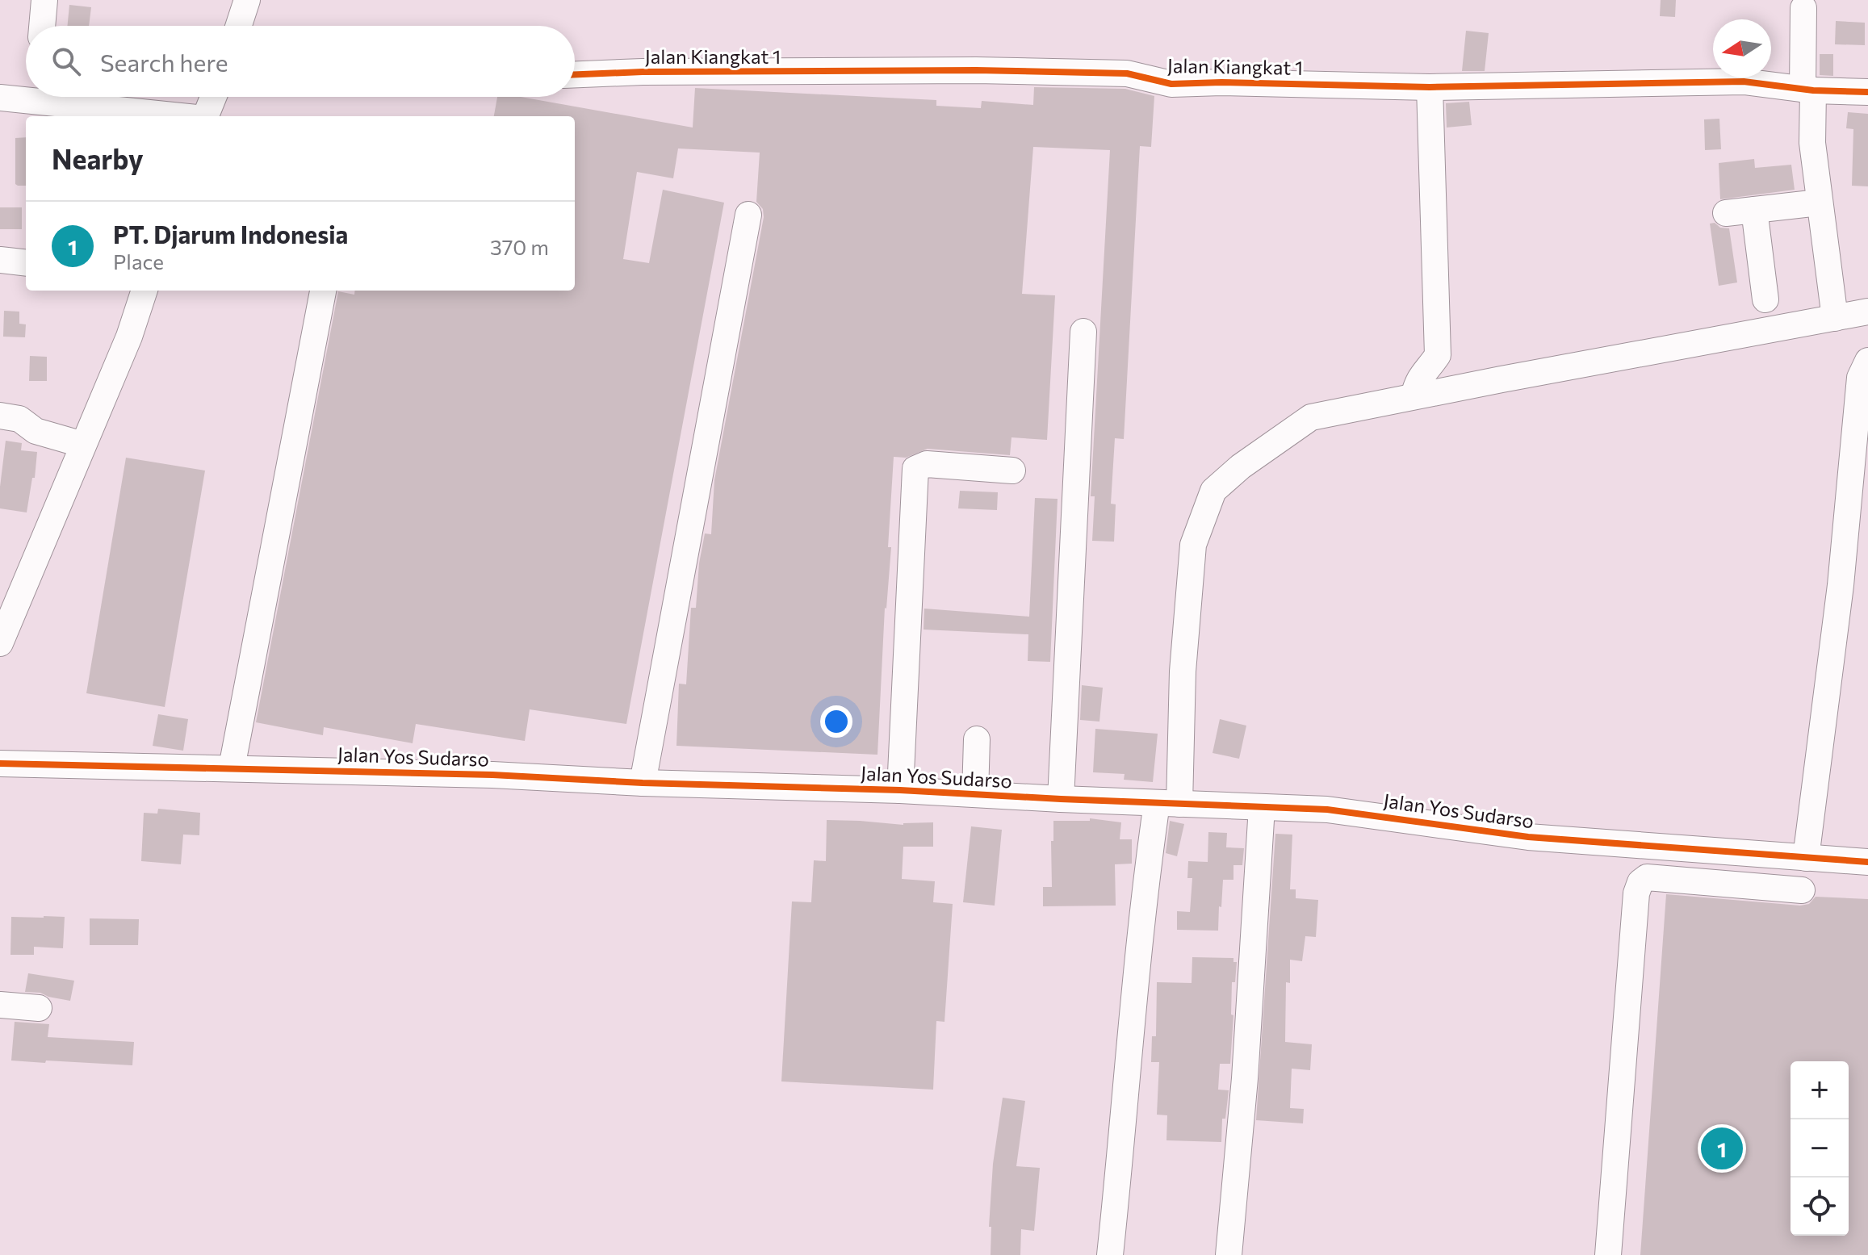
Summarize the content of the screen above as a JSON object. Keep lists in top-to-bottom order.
{
  "streets": {
    "street": ["Jalan Kiangkat 1", "Jalan Yos Sudarso"]
  },
  "north": "left",
  "page": {
    "search": "Search here",
    "heading": "Nearby",
    "list": [
      {
        "mark": "1",
        "name": "PT. Djarum Indonesia",
        "note": "Place",
        "value": "370 m"
      }
    ],
    "map_buttons": ["+", "−"],
    "pins": "1"
  }
}
